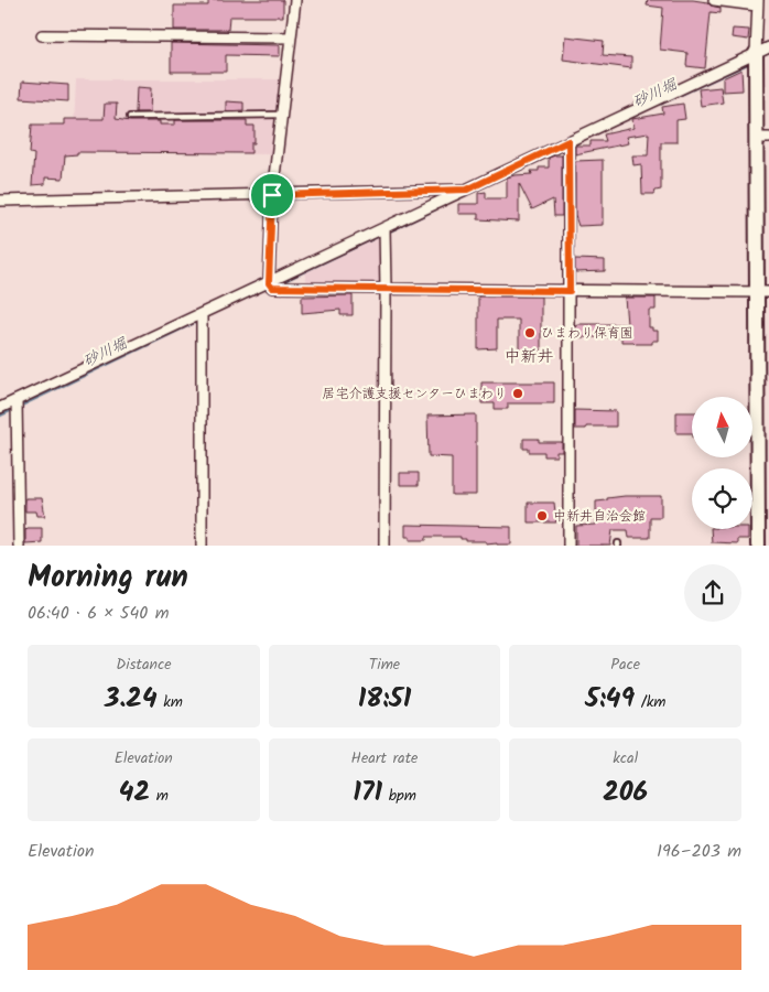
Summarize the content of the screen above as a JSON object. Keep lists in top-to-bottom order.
{
  "districts": ["中新井"],
  "water": ["砂川堀"],
  "places": ["ひまわり保育園", "居宅介護支援センターひまわり", "中新井自治会館"],
  "north": "top",
  "page": {
    "heading": ["Morning run", "06:40 · 6 × 540 m"],
    "stats": [
      ["Distance", "3.24 km"],
      ["Time", "18:51"],
      ["Pace", "5:49 /km"],
      ["Elevation", "42 m"],
      ["Heart rate", "171 bpm"],
      ["kcal", "206"]
    ],
    "chart": ["Elevation", "196–203 m"]
  }
}
